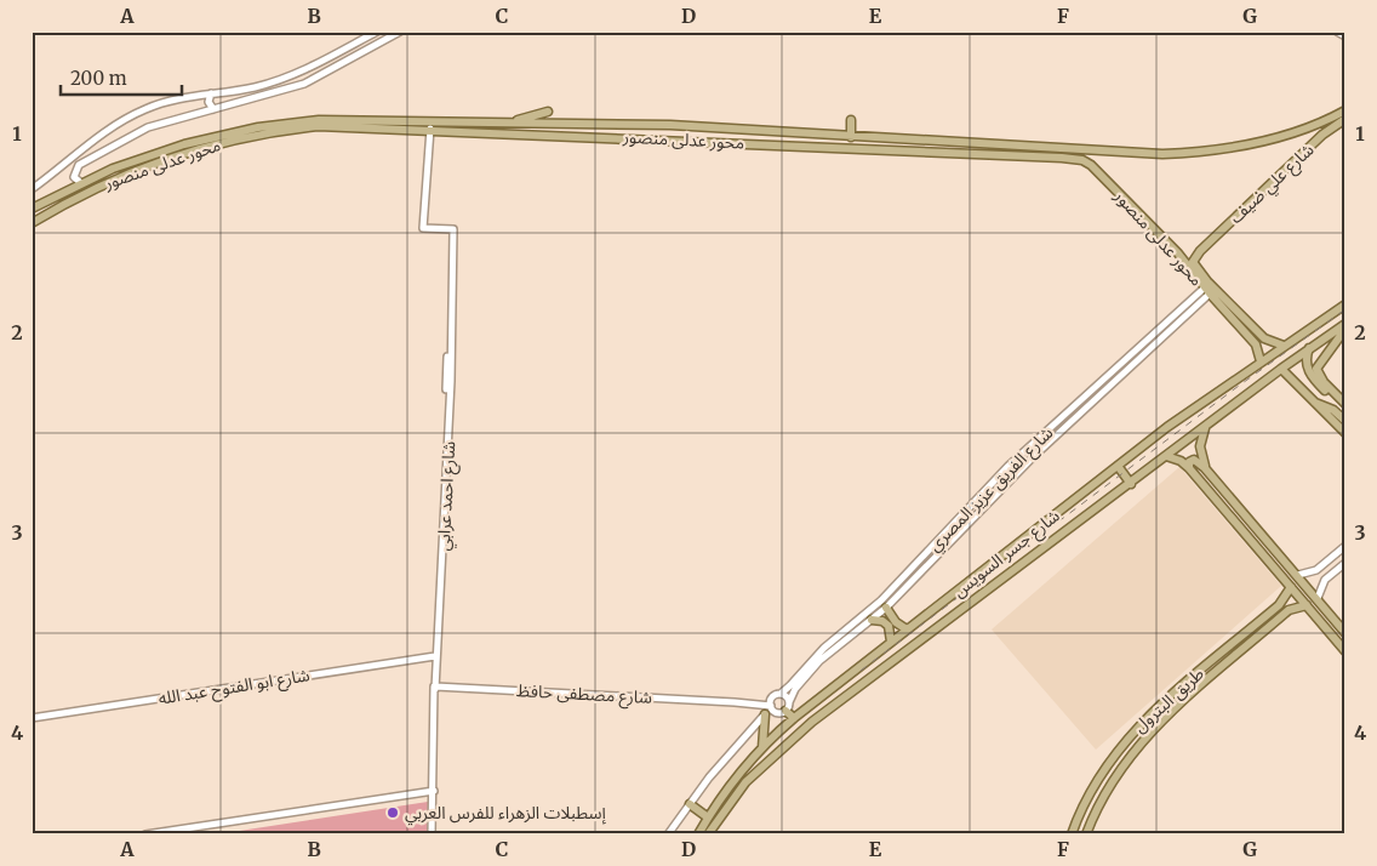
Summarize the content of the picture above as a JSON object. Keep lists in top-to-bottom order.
{
  "streets": {
    "main road": [
      "محور عدلى منصور",
      "شارع علي ضيف",
      "شارع جسر السويس",
      "طريق البترول"
    ],
    "street": [
      "شارع الفريق عزيز المصري",
      "شارع احمد عرابي",
      "شارع ابو الفتوح عبد الله",
      "شارع مصطفى حافظ"
    ]
  },
  "crossings": [
    ["محور عدلى منصور", "شارع علي ضيف"],
    ["محور عدلى منصور", "شارع الفريق عزيز المصري"],
    ["محور عدلى منصور", "شارع احمد عرابي"],
    ["محور عدلى منصور", "شارع جسر السويس"],
    ["شارع الفريق عزيز المصري", "شارع مصطفى حافظ"],
    ["شارع احمد عرابي", "شارع ابو الفتوح عبد الله"],
    ["شارع احمد عرابي", "شارع مصطفى حافظ"]
  ],
  "places": ["إسطبلات الزهراء للفرس العربي"],
  "scale_bar": "200 m",
  "grid": {
    "columns": [
      "A",
      "B",
      "C",
      "D",
      "E",
      "F",
      "G"
    ],
    "rows": [
      "1",
      "2",
      "3",
      "4"
    ]
  }
}
